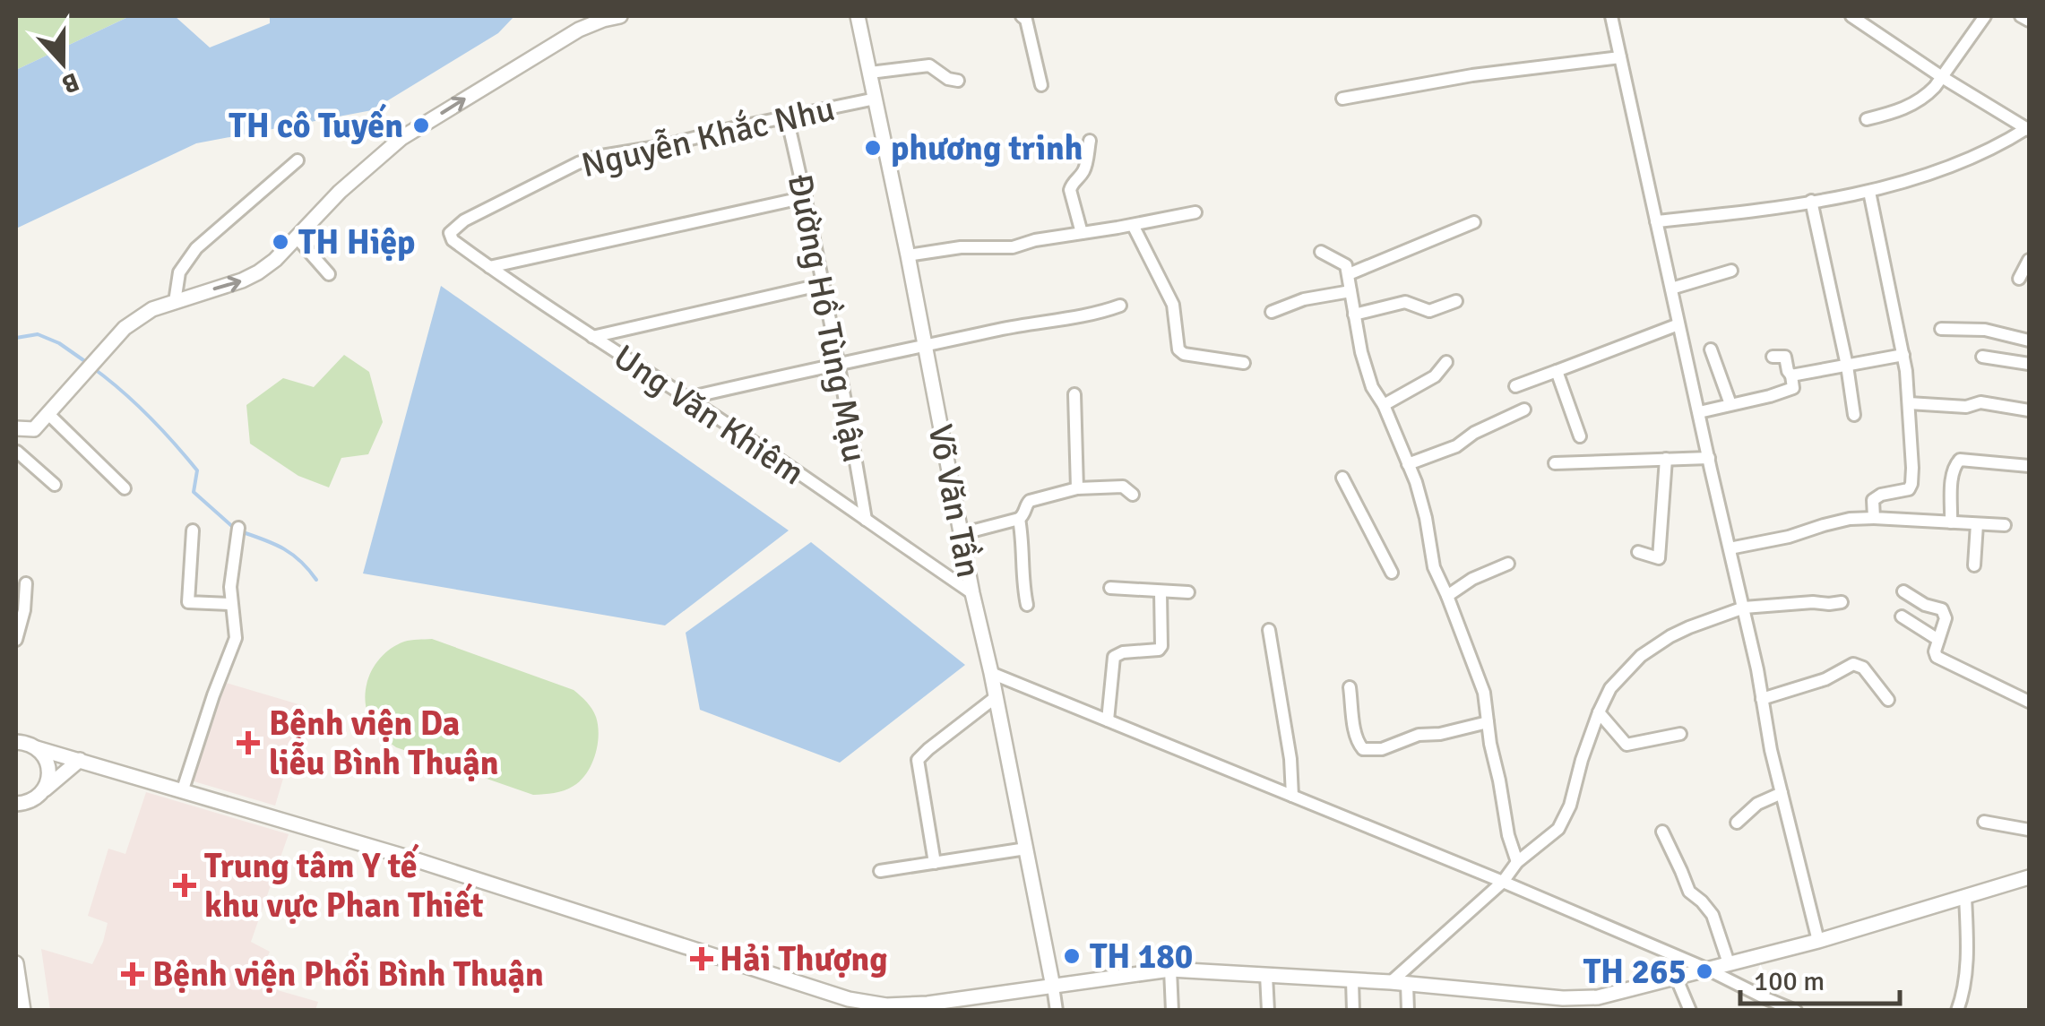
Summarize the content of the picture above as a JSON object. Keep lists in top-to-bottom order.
{
  "streets": {
    "street": [
      "Nguyễn Khắc Nhu",
      "Đường Hồ Tùng Mậu",
      "Ung Văn Khiêm",
      "Võ Văn Tần"
    ]
  },
  "crossings": [
    ["Nguyễn Khắc Nhu", "Đường Hồ Tùng Mậu"],
    ["Nguyễn Khắc Nhu", "Ung Văn Khiêm"],
    ["Nguyễn Khắc Nhu", "Võ Văn Tần"],
    ["Đường Hồ Tùng Mậu", "Ung Văn Khiêm"],
    ["Ung Văn Khiêm", "Võ Văn Tần"]
  ],
  "places": {
    "other": [
      "TH cô Tuyến",
      "phương trinh",
      "TH Hiệp",
      "TH 180",
      "TH 265"
    ],
    "health": [
      "Bệnh viện Da liễu Bình Thuận",
      "Trung tâm Y tế khu vực Phan Thiết",
      "Hải Thượng",
      "Bệnh viện Phổi Bình Thuận"
    ]
  },
  "scale_bar": "100 m",
  "north": "bottom"
}
